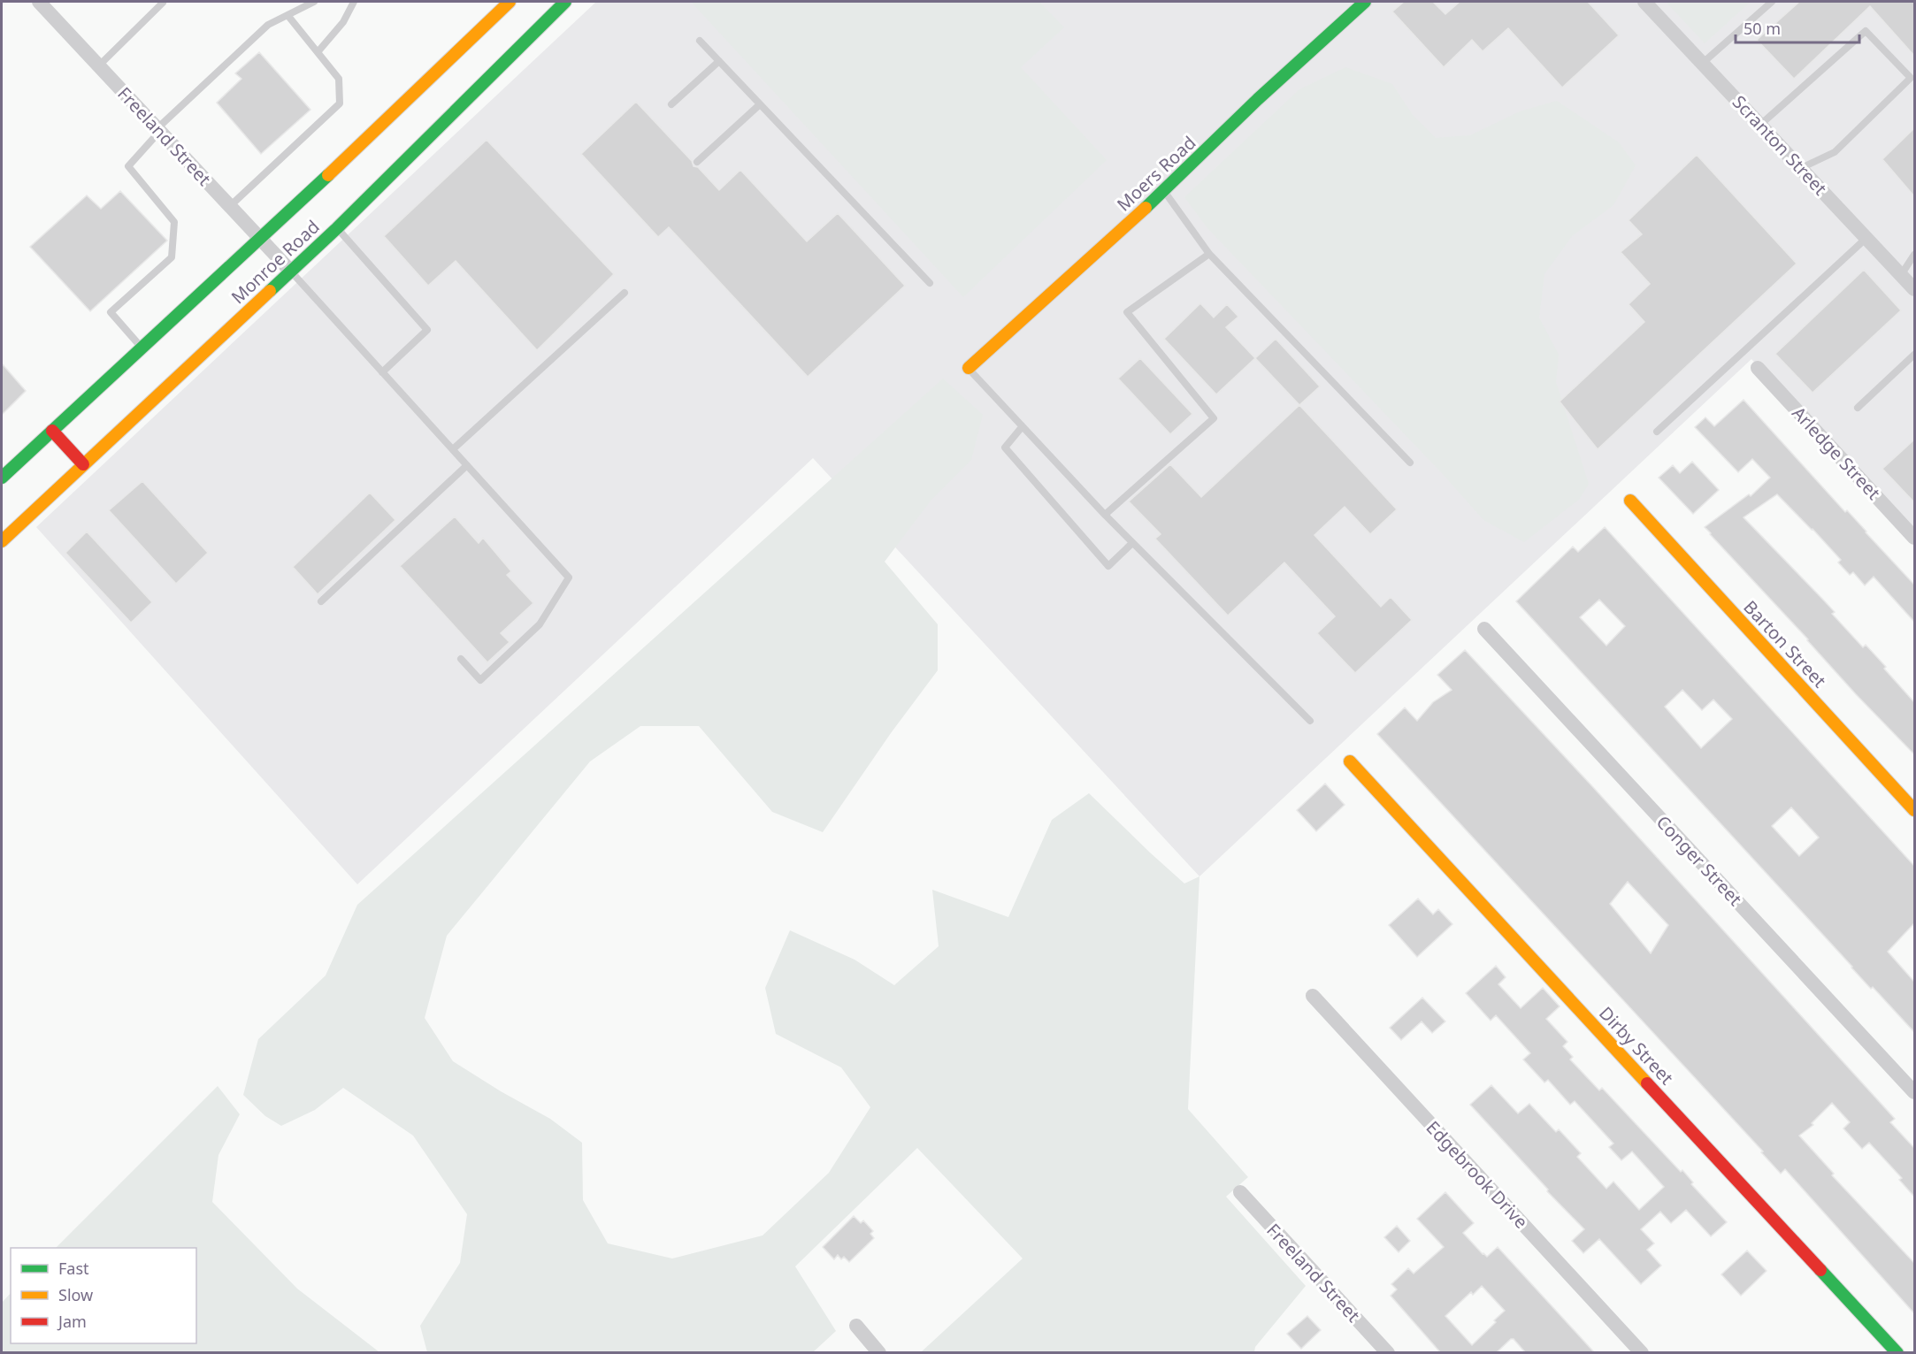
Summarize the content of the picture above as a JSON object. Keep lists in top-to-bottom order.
{
  "streets": {
    "street": [
      "Freeland Street",
      "Scranton Street",
      "Moers Road",
      "Monroe Road",
      "Arledge Street",
      "Barton Street",
      "Conger Street",
      "Dirby Street",
      "Edgebrook Drive"
    ]
  },
  "crossings": [
    ["Freeland Street", "Monroe Road"]
  ],
  "legend": ["Fast", "Slow", "Jam"],
  "scale_bar": "50 m"
}
